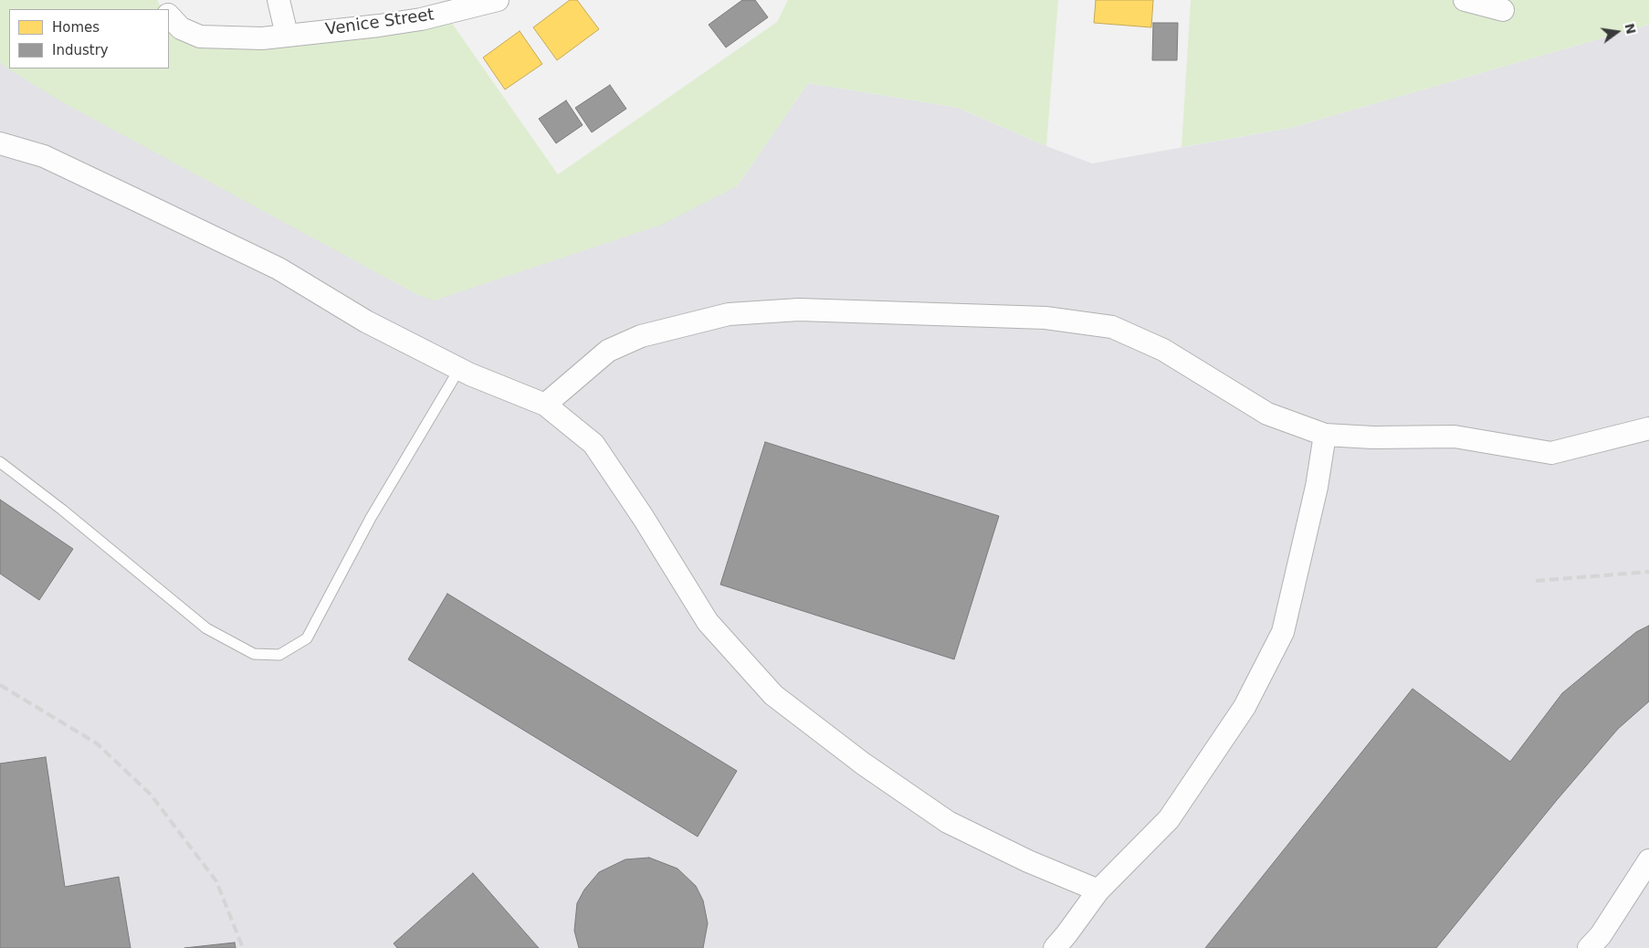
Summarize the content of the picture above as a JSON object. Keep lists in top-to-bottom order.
{
  "streets": {
    "street": ["Venice Street"]
  },
  "legend": ["Homes", "Industry"],
  "north": "right"
}
